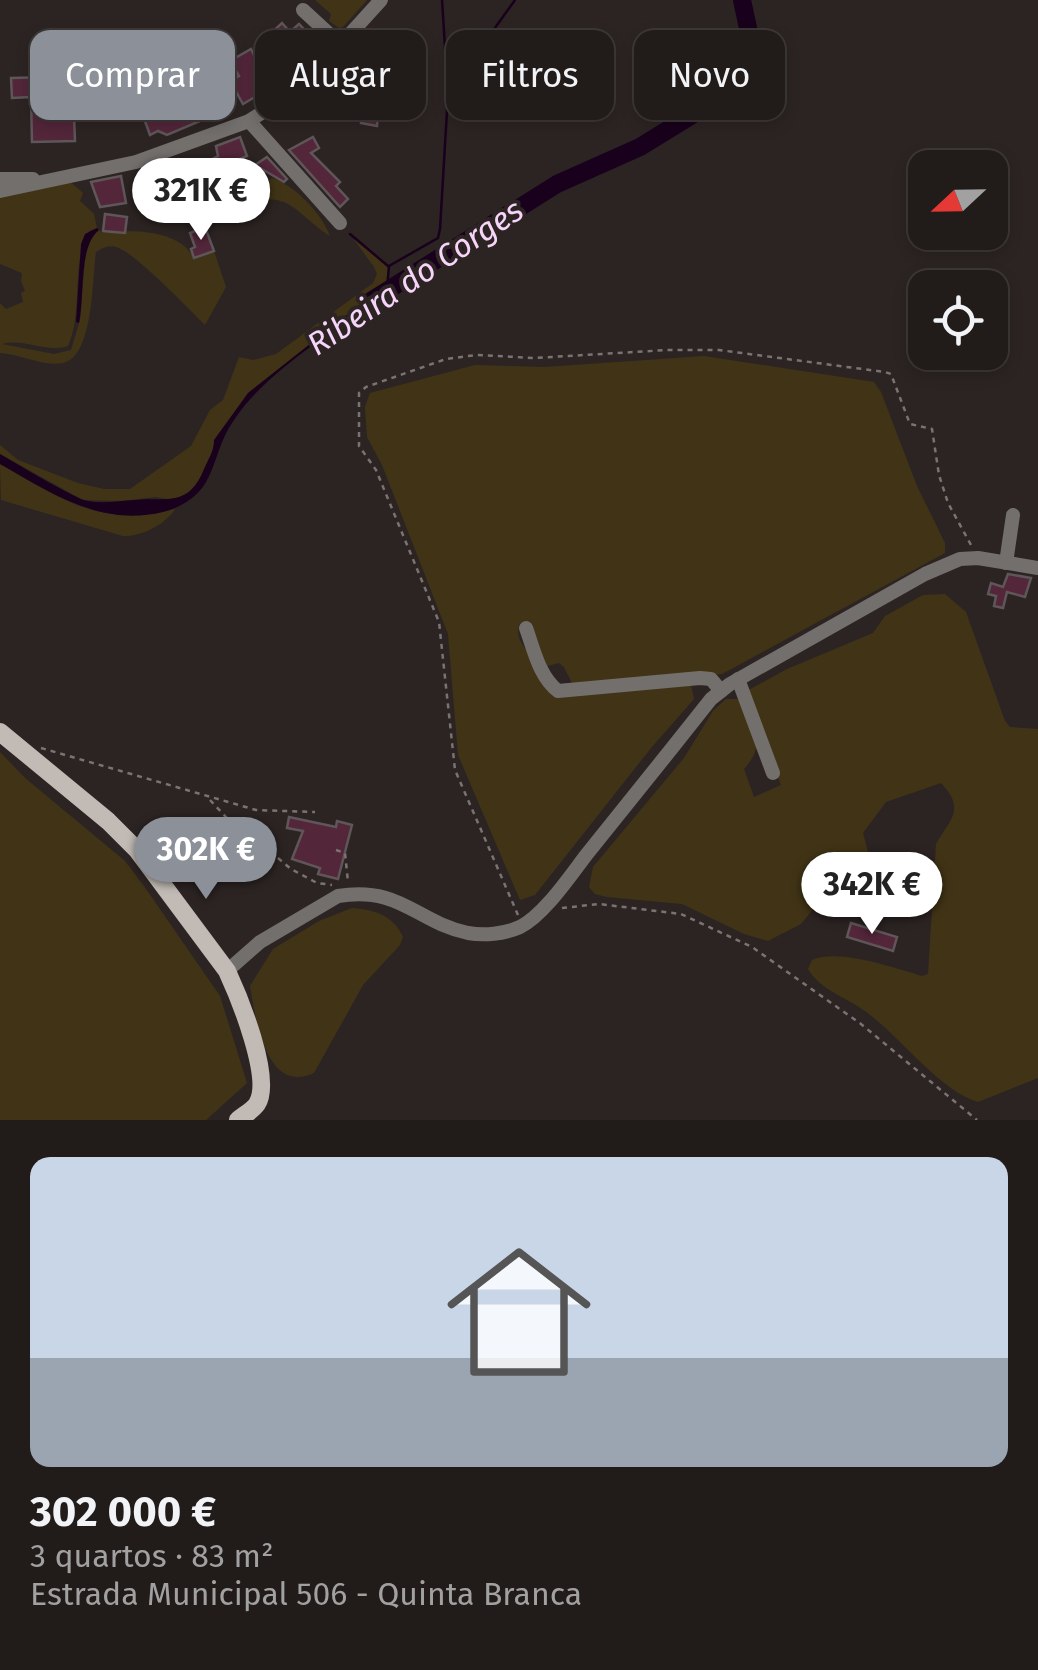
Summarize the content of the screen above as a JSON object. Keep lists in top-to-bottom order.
{
  "water": ["Ribeira do Corges"],
  "north": "left",
  "page": {
    "chip": [
      "Comprar",
      "Alugar",
      "Filtros",
      "Novo"
    ],
    "price": ["321K €", "302K €", "342K €"],
    "list": [
      {
        "name": "302 000 €",
        "note": "3 quartos · 83 m² · Estrada Municipal 506 - Quinta Branca"
      }
    ]
  }
}
